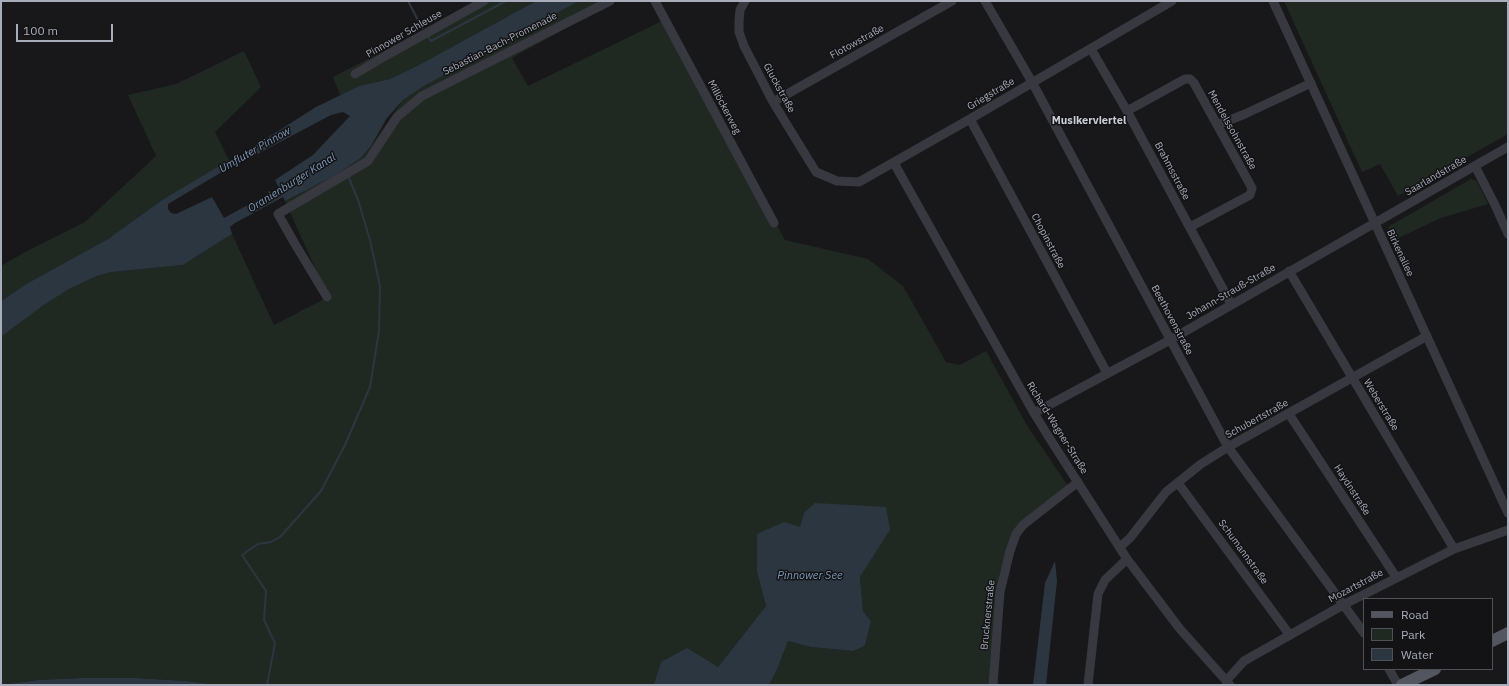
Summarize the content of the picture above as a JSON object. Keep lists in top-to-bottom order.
{
  "streets": {
    "street": [
      "Pinnower Schleuse",
      "Flotowstraße",
      "Sebastian-Bach-Promenade",
      "Gluckstraße",
      "Griegstraße",
      "Millöckerweg",
      "Mendelssohnstraße",
      "Brahmsstraße",
      "Saarlandstraße",
      "Chopinstraße",
      "Birkenallee",
      "Johann-Strauß-Straße",
      "Beethovenstraße",
      "Weberstraße",
      "Schubertstraße",
      "Richard-Wagner-Straße",
      "Haydnstraße",
      "Schumannstraße",
      "Mozartstraße",
      "Brucknerstraße"
    ]
  },
  "crossings": [
    ["Flotowstraße", "Gluckstraße"],
    ["Gluckstraße", "Griegstraße"],
    ["Griegstraße", "Brahmsstraße"],
    ["Griegstraße", "Chopinstraße"],
    ["Griegstraße", "Beethovenstraße"],
    ["Griegstraße", "Richard-Wagner-Straße"],
    ["Mendelssohnstraße", "Brahmsstraße"],
    ["Brahmsstraße", "Johann-Strauß-Straße"],
    ["Saarlandstraße", "Birkenallee"],
    ["Saarlandstraße", "Johann-Strauß-Straße"],
    ["Chopinstraße", "Johann-Strauß-Straße"],
    ["Birkenallee", "Johann-Strauß-Straße"],
    ["Birkenallee", "Schubertstraße"],
    ["Johann-Strauß-Straße", "Beethovenstraße"],
    ["Johann-Strauß-Straße", "Weberstraße"],
    ["Johann-Strauß-Straße", "Richard-Wagner-Straße"],
    ["Beethovenstraße", "Schubertstraße"],
    ["Beethovenstraße", "Mozartstraße"],
    ["Weberstraße", "Schubertstraße"],
    ["Weberstraße", "Mozartstraße"],
    ["Schubertstraße", "Richard-Wagner-Straße"],
    ["Schubertstraße", "Haydnstraße"],
    ["Schubertstraße", "Schumannstraße"],
    ["Richard-Wagner-Straße", "Mozartstraße"],
    ["Richard-Wagner-Straße", "Brucknerstraße"],
    ["Haydnstraße", "Mozartstraße"],
    ["Schumannstraße", "Mozartstraße"]
  ],
  "districts": ["Musikerviertel"],
  "water": ["Umfluter Pinnow", "Oranienburger Kanal", "Pinnower See"],
  "legend": ["Road", "Park", "Water"],
  "scale_bar": "100 m"
}
